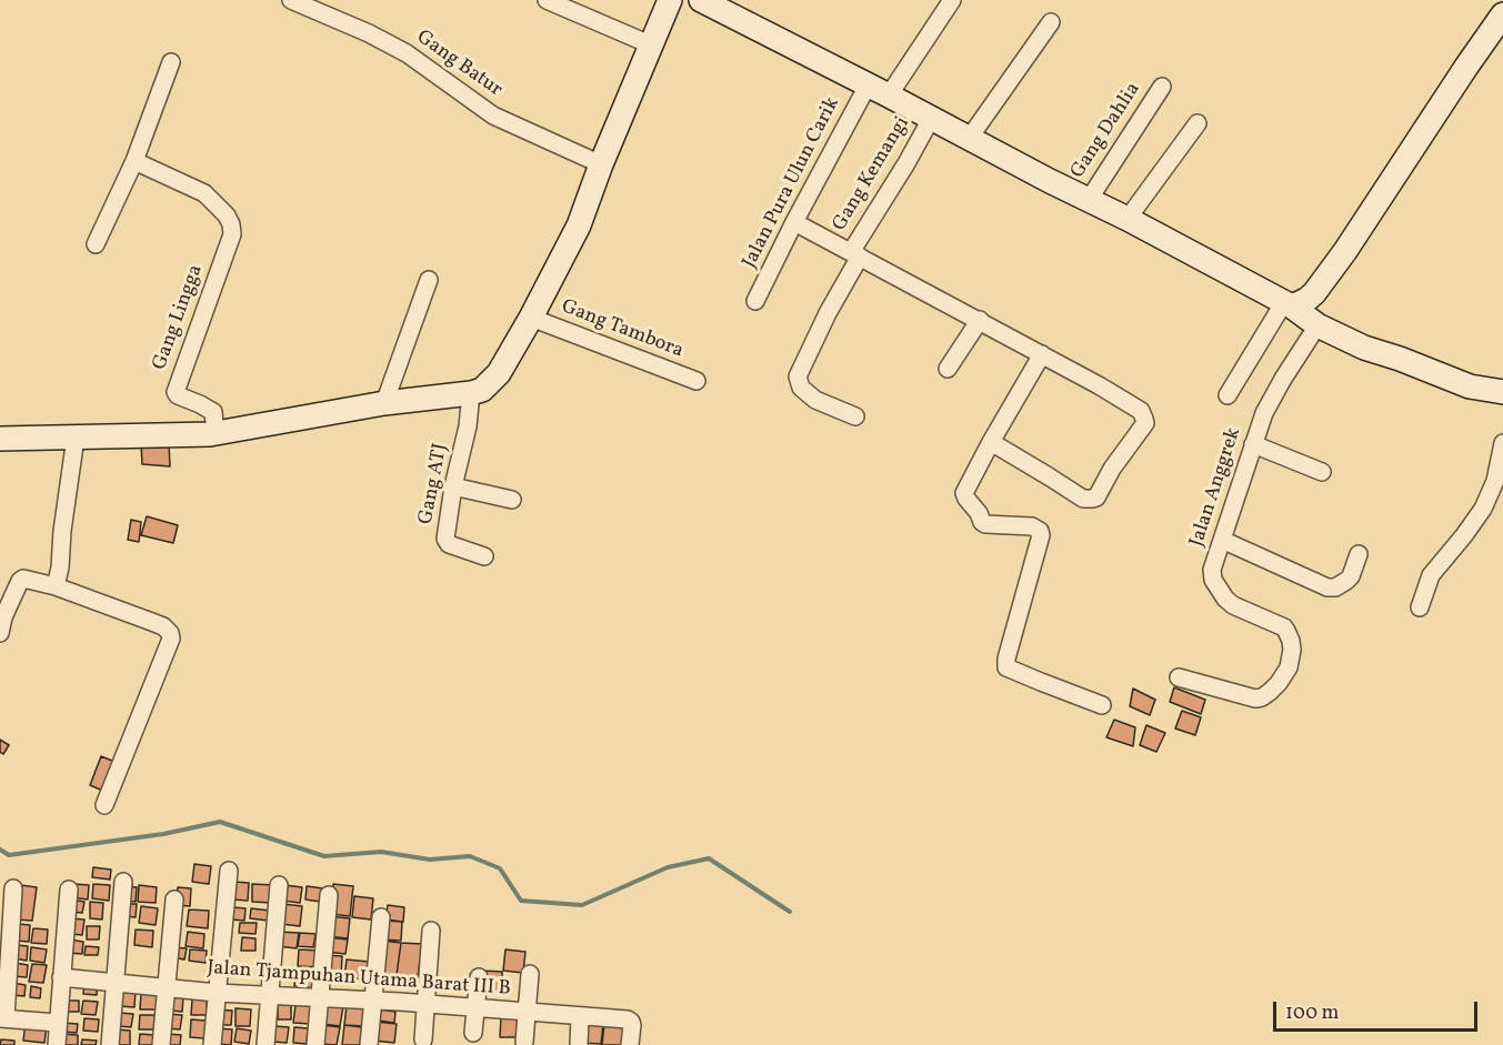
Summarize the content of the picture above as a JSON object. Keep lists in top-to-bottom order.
{
  "streets": {
    "street": [
      "Gang Batur",
      "Gang Dahlia",
      "Gang Kemangi",
      "Jalan Pura Ulun Carik",
      "Gang Lingga",
      "Gang Tambora",
      "Gang ATJ",
      "Jalan Anggrek",
      "Jalan Tjampuhan Utama Barat III B"
    ]
  },
  "scale_bar": "100 m"
}
